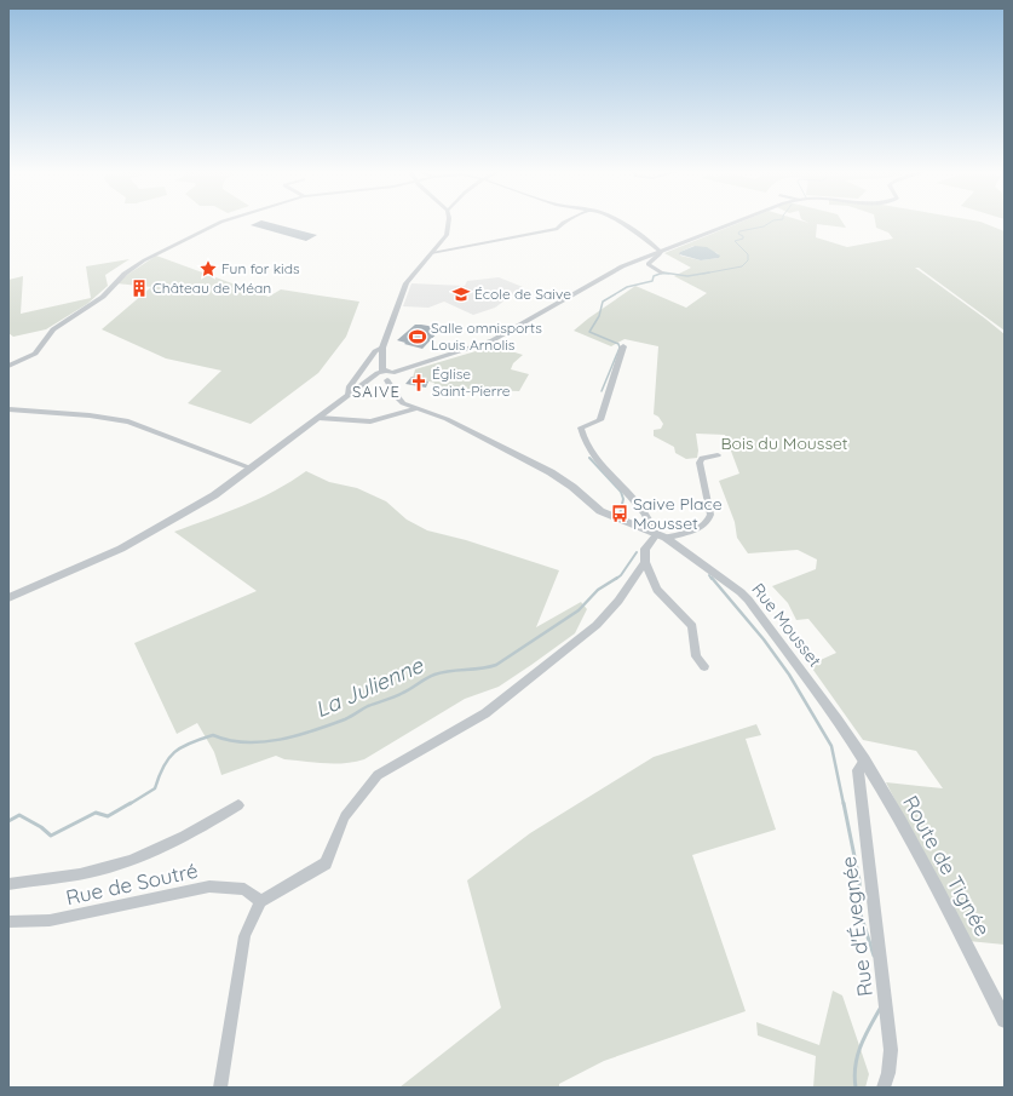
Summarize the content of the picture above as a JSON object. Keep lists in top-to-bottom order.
{
  "streets": {
    "street": [
      "Rue Mousset",
      "Route de Tignée",
      "Rue de Soutré",
      "Rue d'Évegnée"
    ]
  },
  "crossings": [
    ["Rue Mousset", "Route de Tignée"],
    ["Rue Mousset", "Rue d'Évegnée"],
    ["Route de Tignée", "Rue d'Évegnée"]
  ],
  "districts": ["SAIVE"],
  "water": ["La Julienne"],
  "parks": ["Bois du Mousset"],
  "places": {
    "place": ["Fun for kids"],
    "building": ["Château de Méan"],
    "school or university": ["École de Saive"],
    "sports": ["Salle omnisports Louis Arnolis"],
    "church": ["Église Saint-Pierre"],
    "bus stop": ["Saive Place Mousset"]
  }
}
